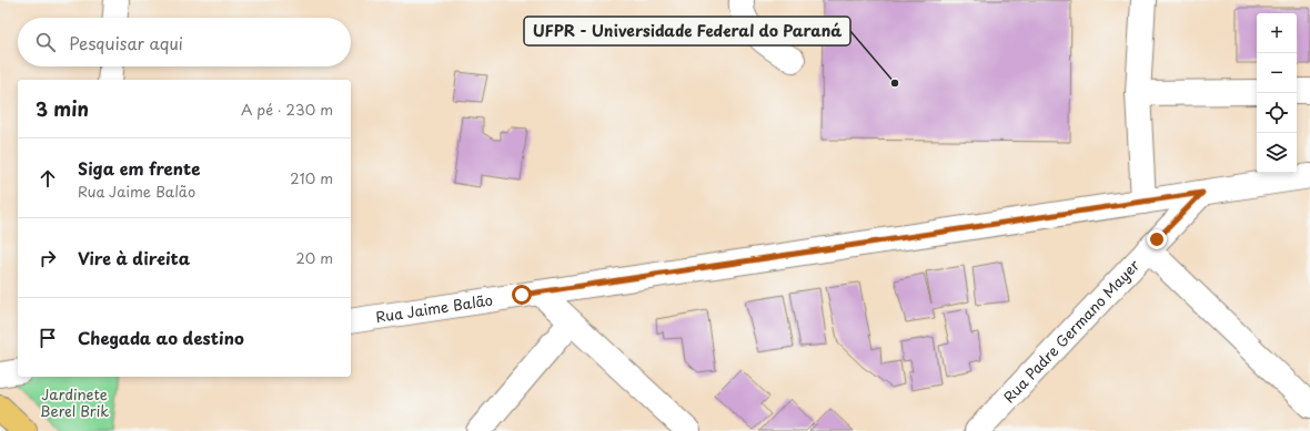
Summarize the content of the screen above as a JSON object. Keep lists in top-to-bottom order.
{
  "streets": {
    "street": ["Rua Jaime Balão", "Rua Padre Germano Mayer"]
  },
  "crossings": [
    ["Rua Jaime Balão", "Rua Padre Germano Mayer"]
  ],
  "parks": ["Jardinete Berel Brik"],
  "places": ["UFPR - Universidade Federal do Paraná"],
  "page": {
    "map_buttons": ["+", "−"],
    "search": "Pesquisar aqui",
    "heading": ["3 min", "A pé · 230 m"],
    "list": [
      ["Siga em frente", "Rua Jaime Balão", "210 m"],
      ["Vire à direita", "20 m"],
      "Chegada ao destino"
    ]
  }
}
